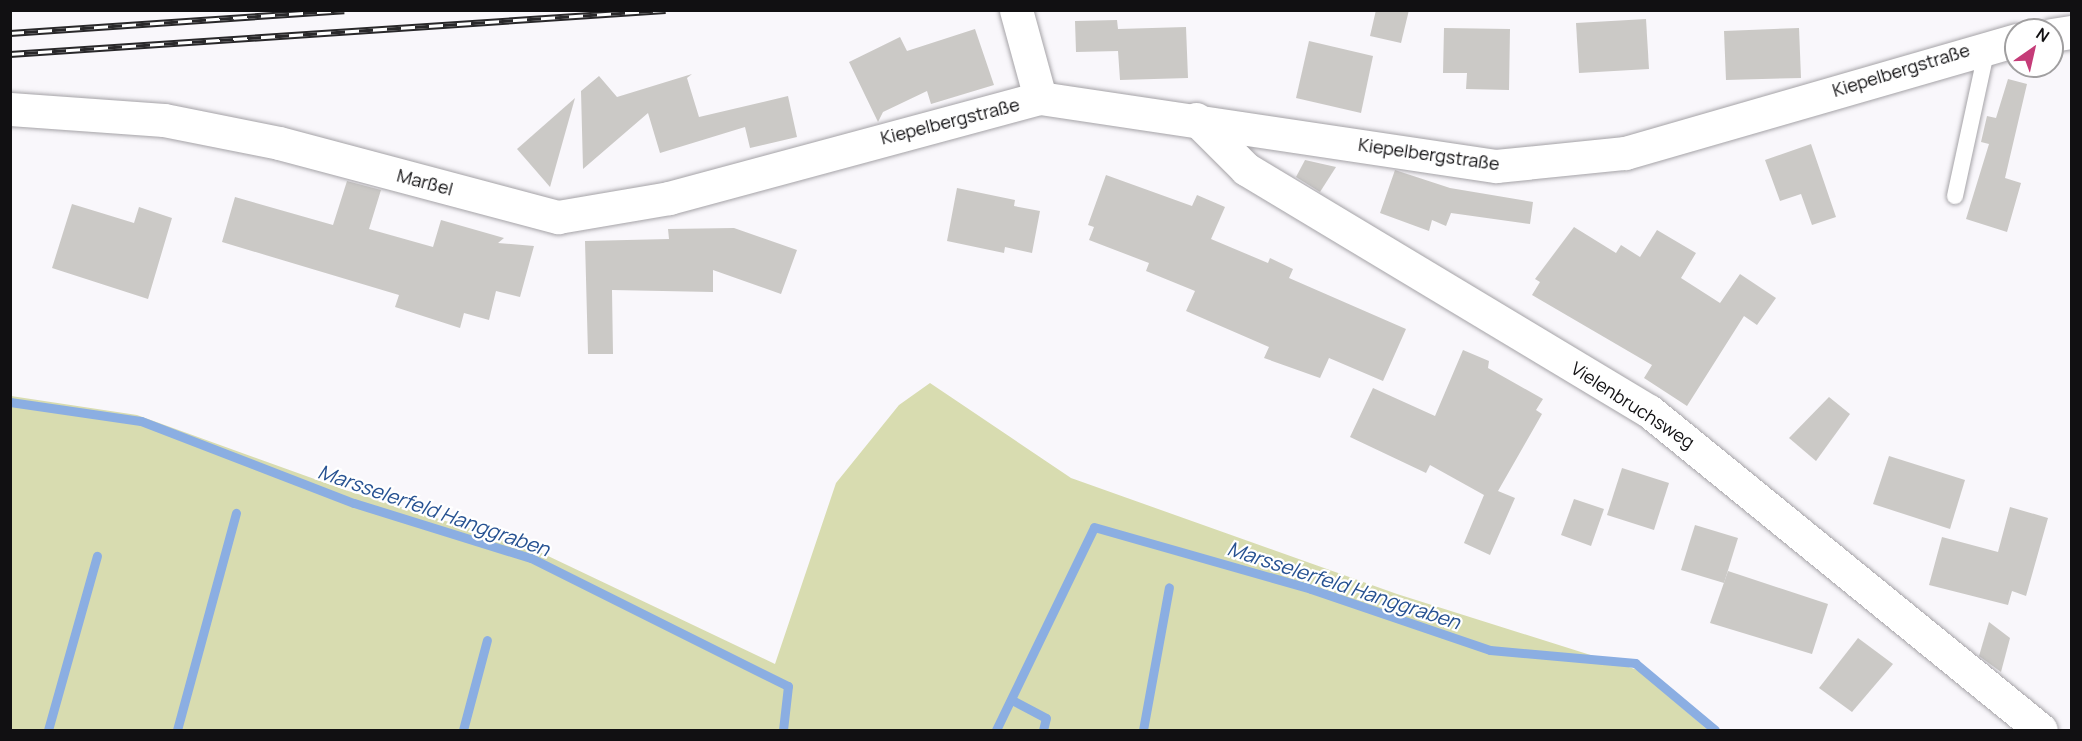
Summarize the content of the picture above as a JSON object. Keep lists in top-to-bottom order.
{
  "streets": {
    "street": ["Kiepelbergstraße", "Marßel", "Vielenbruchsweg"]
  },
  "crossings": [
    ["Kiepelbergstraße", "Marßel"],
    ["Kiepelbergstraße", "Vielenbruchsweg"]
  ],
  "water": ["Marsselerfeld Hanggraben"],
  "north": "top right"
}
